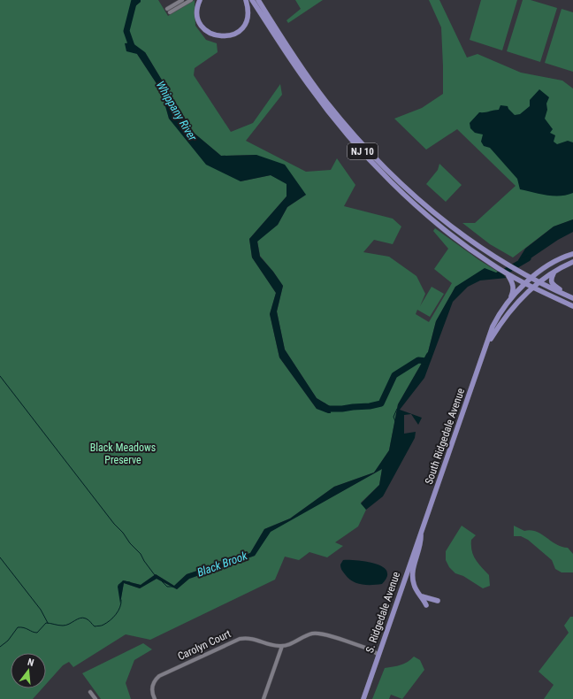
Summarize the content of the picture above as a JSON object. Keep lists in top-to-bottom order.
{
  "streets": {
    "main road": ["NJ 10", "South Ridgedale Avenue", "S. Ridgedale Avenue"],
    "street": ["Carolyn Court"]
  },
  "crossings": [
    ["NJ 10", "South Ridgedale Avenue"],
    ["South Ridgedale Avenue", "S. Ridgedale Avenue"]
  ],
  "water": ["Whippany River", "Black Brook"],
  "parks": ["Black Meadows Preserve"],
  "north": "top"
}
